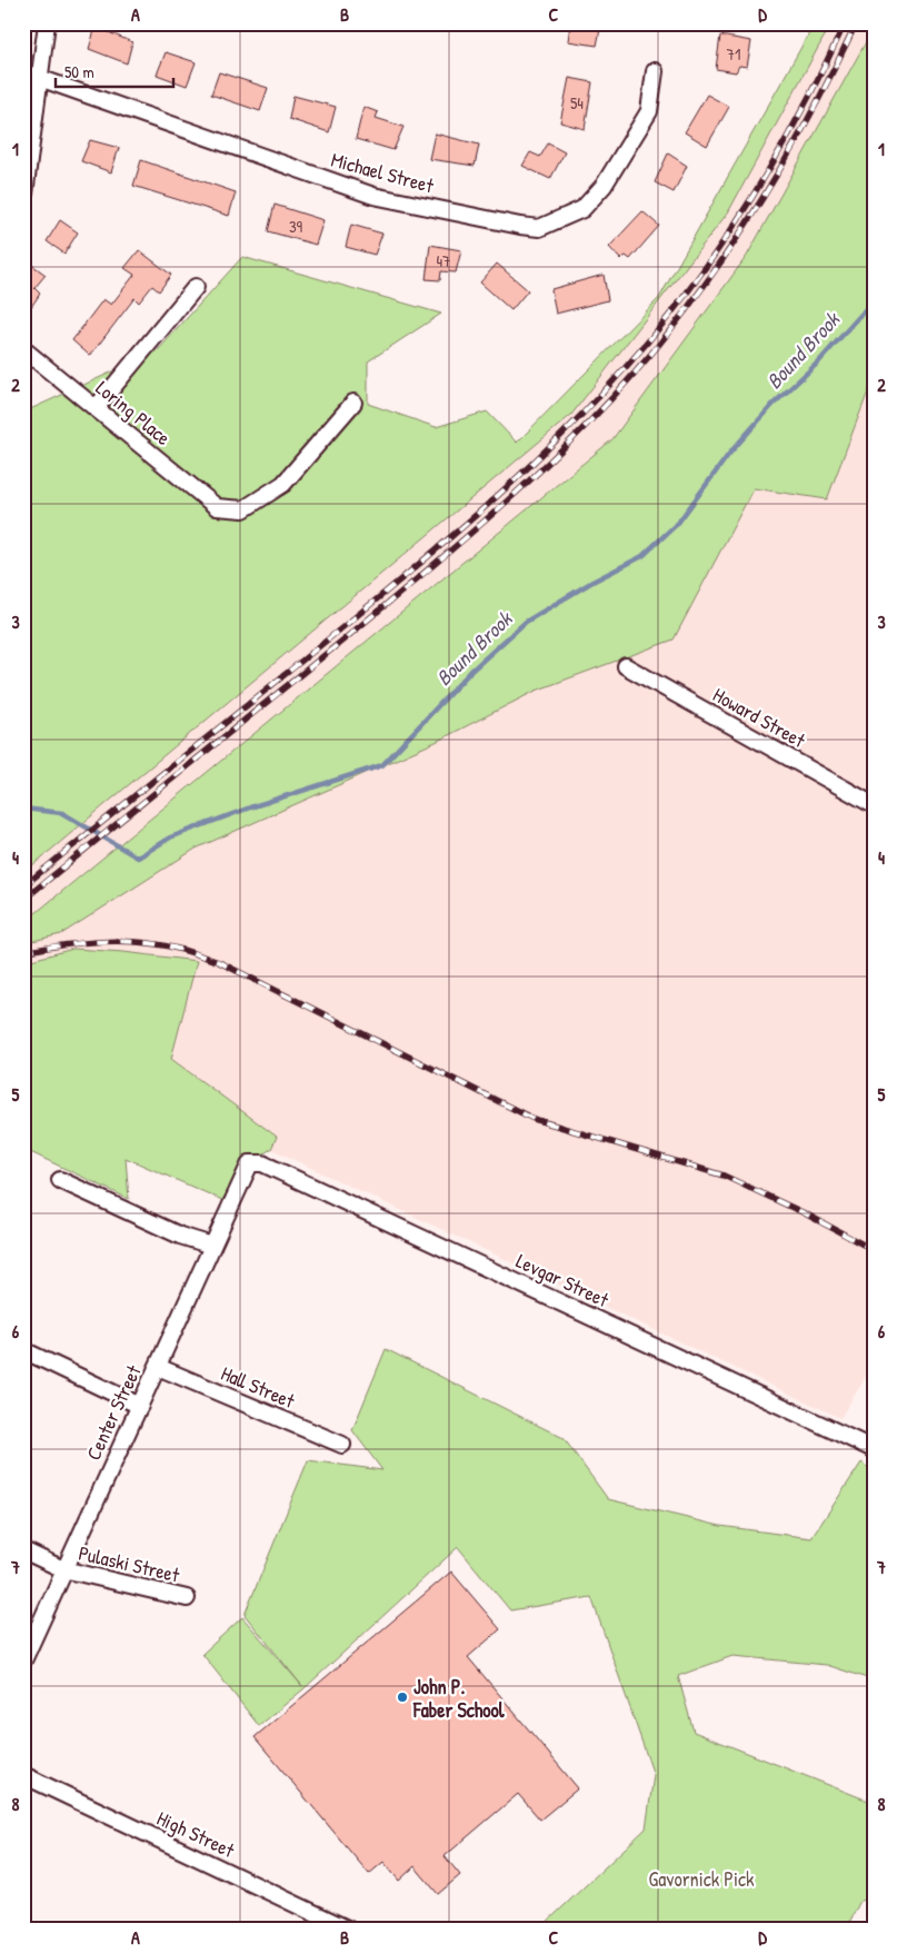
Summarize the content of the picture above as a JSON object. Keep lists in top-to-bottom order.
{
  "streets": {
    "street": [
      "Michael Street",
      "Loring Place",
      "Howard Street",
      "Levgar Street",
      "Hall Street",
      "Center Street",
      "Pulaski Street",
      "High Street"
    ]
  },
  "crossings": [
    ["Levgar Street", "Center Street"],
    ["Hall Street", "Center Street"],
    ["Center Street", "Pulaski Street"]
  ],
  "water": ["Bound Brook"],
  "parks": ["Gavornick Pick"],
  "places": ["John P. Faber School"],
  "house_numbers": [
    "71",
    "54",
    "39",
    "47"
  ],
  "scale_bar": "50 m",
  "grid": {
    "columns": [
      "A",
      "B",
      "C",
      "D"
    ],
    "rows": [
      "1",
      "2",
      "3",
      "4",
      "5",
      "6",
      "7",
      "8"
    ]
  }
}
